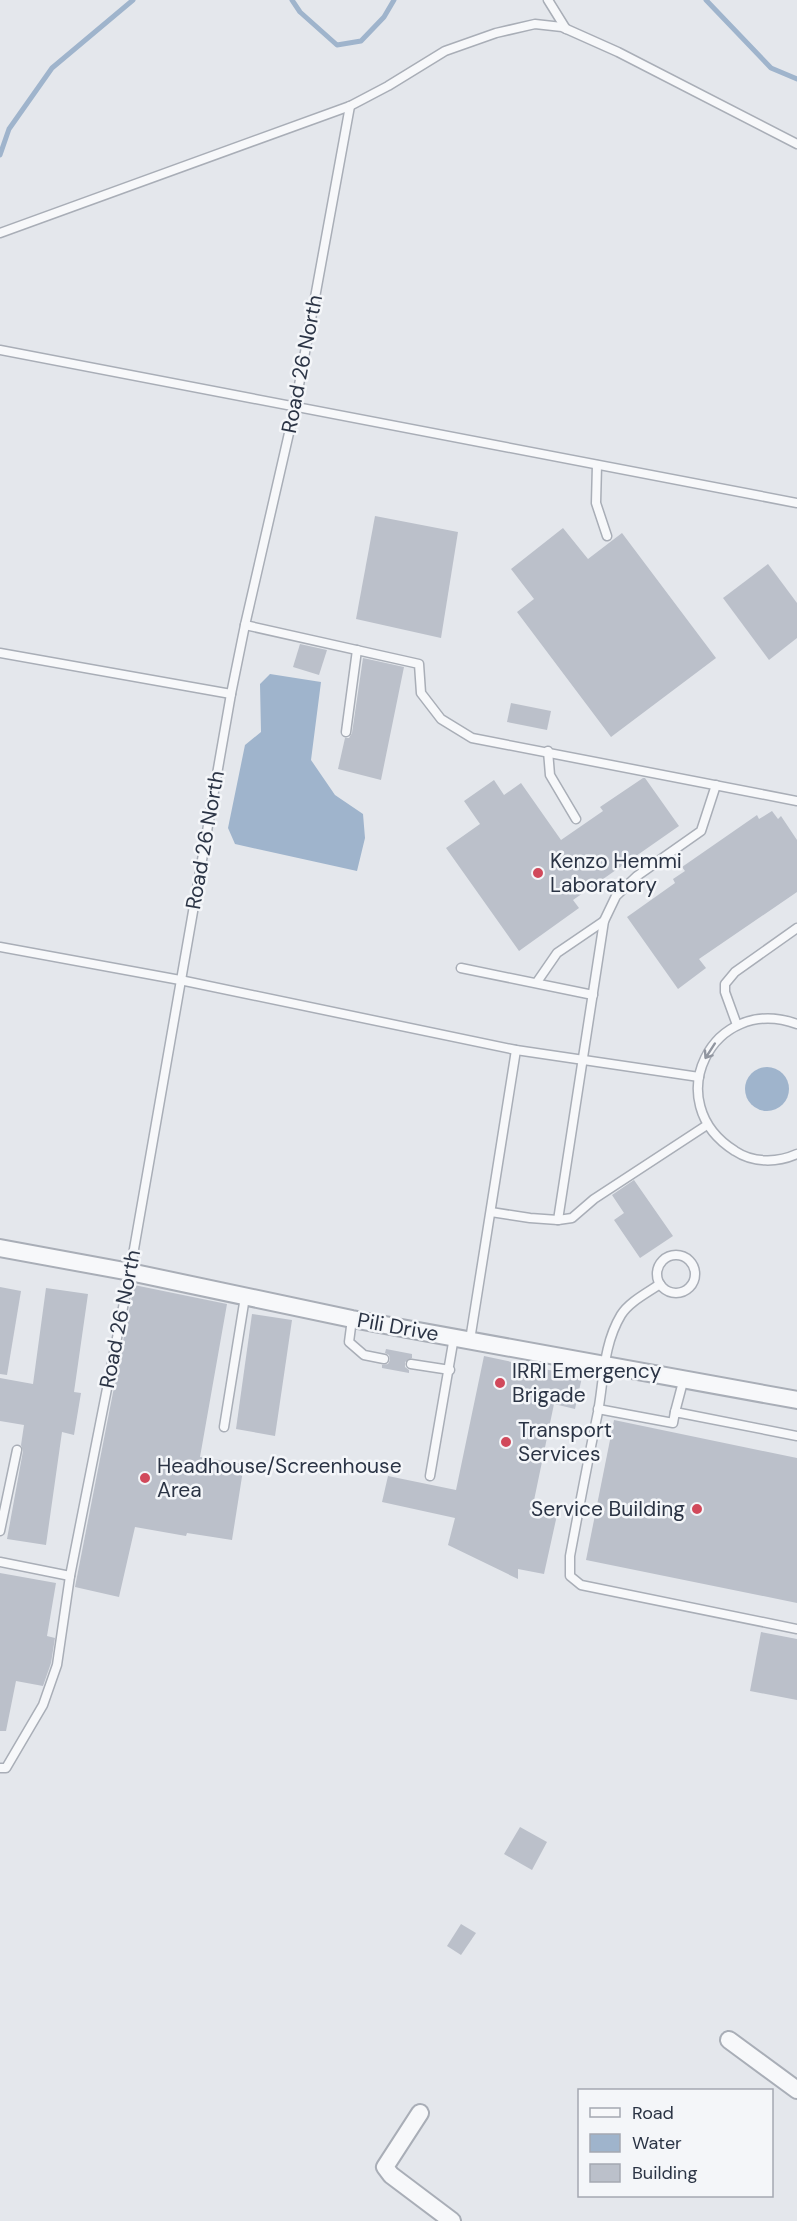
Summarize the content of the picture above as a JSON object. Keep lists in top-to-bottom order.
{
  "streets": {
    "street": ["Pili Drive"],
    "lane": ["Road 26 North"]
  },
  "crossings": [
    ["Road 26 North", "Pili Drive"]
  ],
  "places": [
    "Kenzo Hemmi Laboratory",
    "IRRI Emergency Brigade",
    "Transport Services",
    "Headhouse/Screenhouse Area",
    "Service Building"
  ],
  "legend": ["Road", "Water", "Building"]
}
